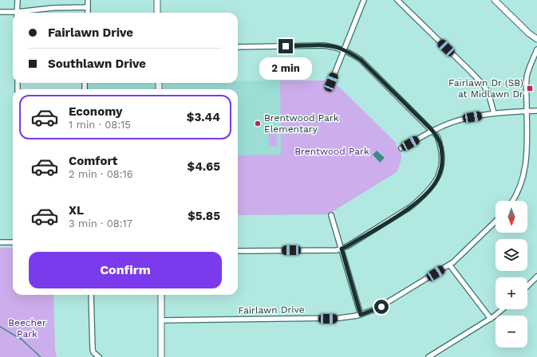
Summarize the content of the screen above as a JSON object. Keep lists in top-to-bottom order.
{
  "streets": {
    "street": ["Fairlawn Drive"]
  },
  "parks": ["Brentwood Park", "Beecher Park"],
  "places": {
    "transit": ["Fairlawn Dr (SB) at Midlawn Dr"],
    "other": ["Brentwood Park Elementary"]
  },
  "north": "bottom",
  "page": {
    "banner": ["Fairlawn Drive", "Southlawn Drive"],
    "bubble": "2 min",
    "list": [
      {
        "name": "Economy",
        "note": "1 min · 08:15",
        "value": "$3.44"
      },
      {
        "name": "Comfort",
        "note": "2 min · 08:16",
        "value": "$4.65"
      },
      {
        "name": "XL",
        "note": "3 min · 08:17",
        "value": "$5.85"
      }
    ],
    "map_buttons": ["+", "−"],
    "buttons": "Confirm"
  }
}
